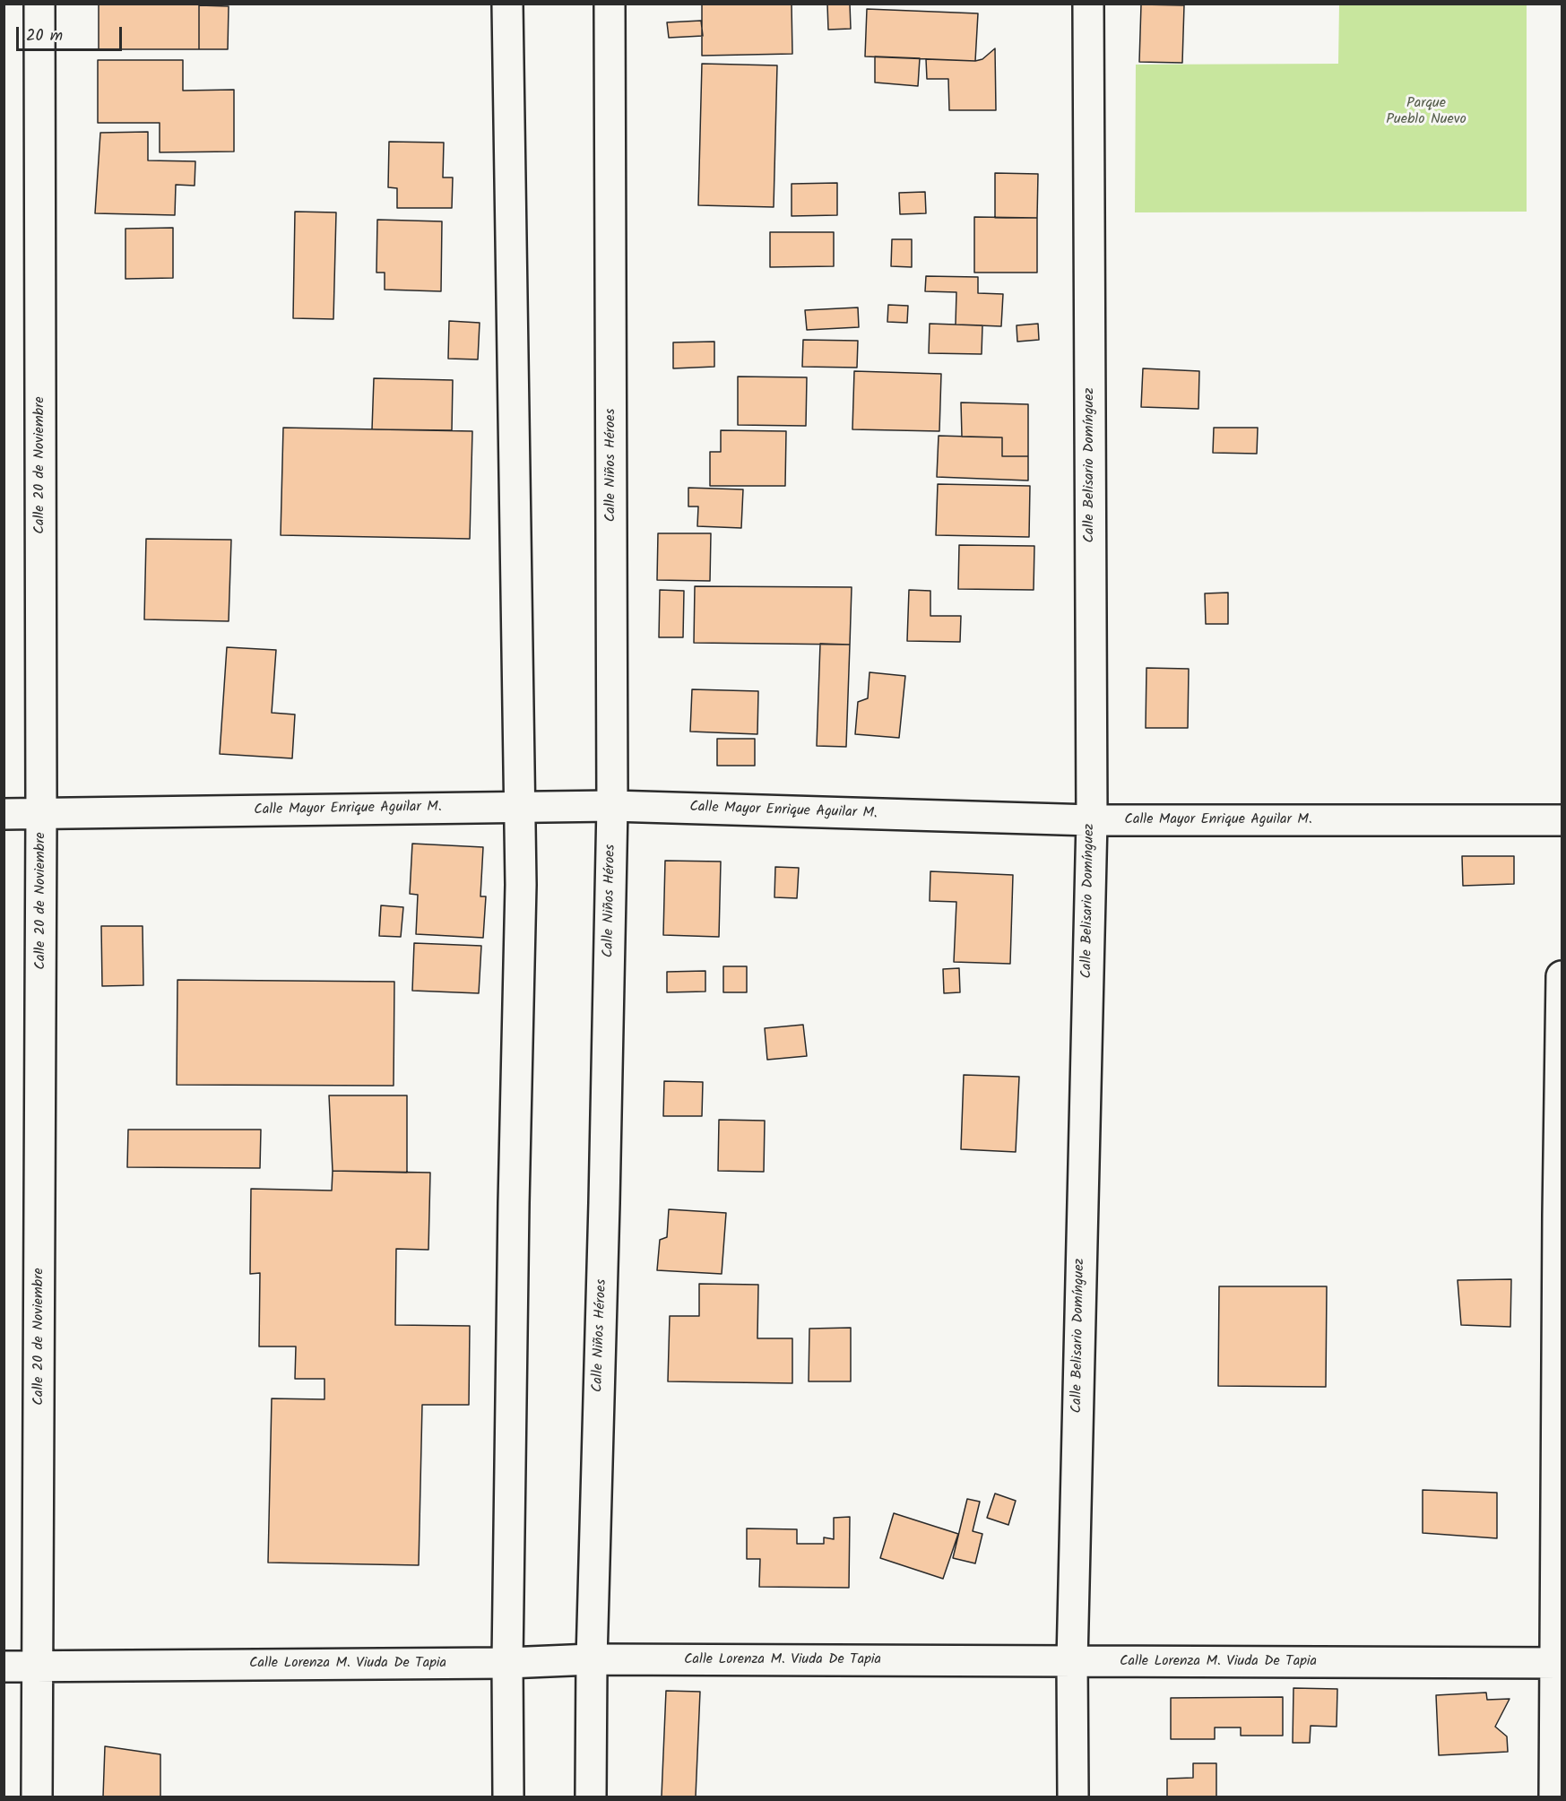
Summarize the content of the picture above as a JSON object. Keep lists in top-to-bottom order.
{
  "streets": {
    "street": [
      "Calle 20 de Noviembre",
      "Calle Niños Héroes",
      "Calle Belisario Domínguez",
      "Calle Mayor Enrique Aguilar M.",
      "Calle Lorenza M. Viuda De Tapia"
    ]
  },
  "crossings": [
    ["Calle 20 de Noviembre", "Calle Mayor Enrique Aguilar M."],
    ["Calle 20 de Noviembre", "Calle Lorenza M. Viuda De Tapia"],
    ["Calle Niños Héroes", "Calle Mayor Enrique Aguilar M."],
    ["Calle Niños Héroes", "Calle Lorenza M. Viuda De Tapia"],
    ["Calle Belisario Domínguez", "Calle Mayor Enrique Aguilar M."],
    ["Calle Belisario Domínguez", "Calle Lorenza M. Viuda De Tapia"]
  ],
  "parks": ["Parque Pueblo Nuevo"],
  "scale_bar": "20 m"
}
